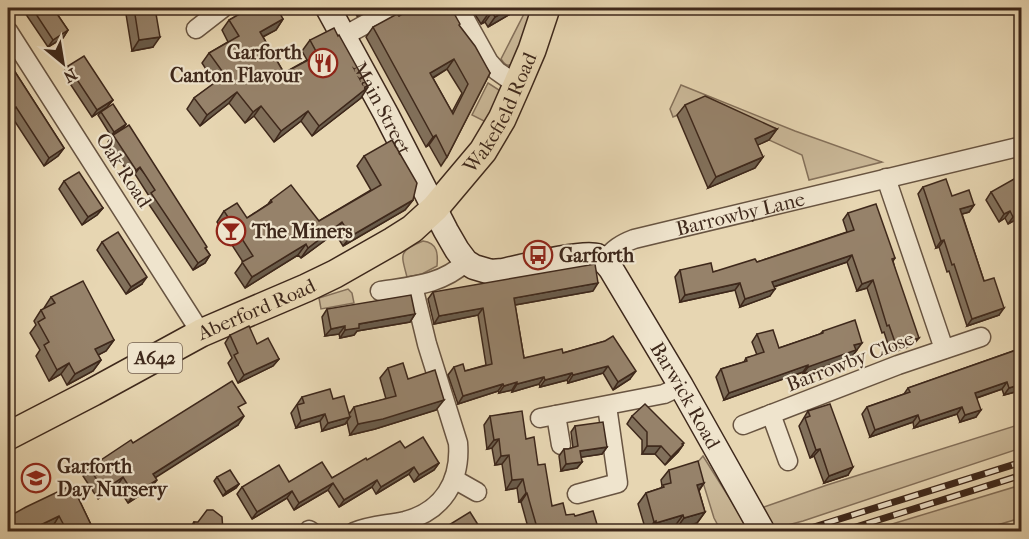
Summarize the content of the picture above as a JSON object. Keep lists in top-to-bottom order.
{
  "streets": {
    "main road": ["Wakefield Road", "Aberford Road", "A642"],
    "street": [
      "Main Street",
      "Oak Road",
      "Barrowby Lane",
      "Barrowby Close",
      "Barwick Road"
    ]
  },
  "crossings": [
    ["Main Street", "Wakefield Road"],
    ["Main Street", "Aberford Road"],
    ["Wakefield Road", "Aberford Road"],
    ["Oak Road", "Aberford Road"],
    ["Barrowby Lane", "Barrowby Close"],
    ["Barrowby Lane", "Barwick Road"]
  ],
  "places": {
    "restaurant": ["Garforth Canton Flavour"],
    "bar": ["The Miners"],
    "bus stop": ["Garforth"],
    "school or university": ["Garforth Day Nursery"]
  },
  "north": "bottom right"
}
